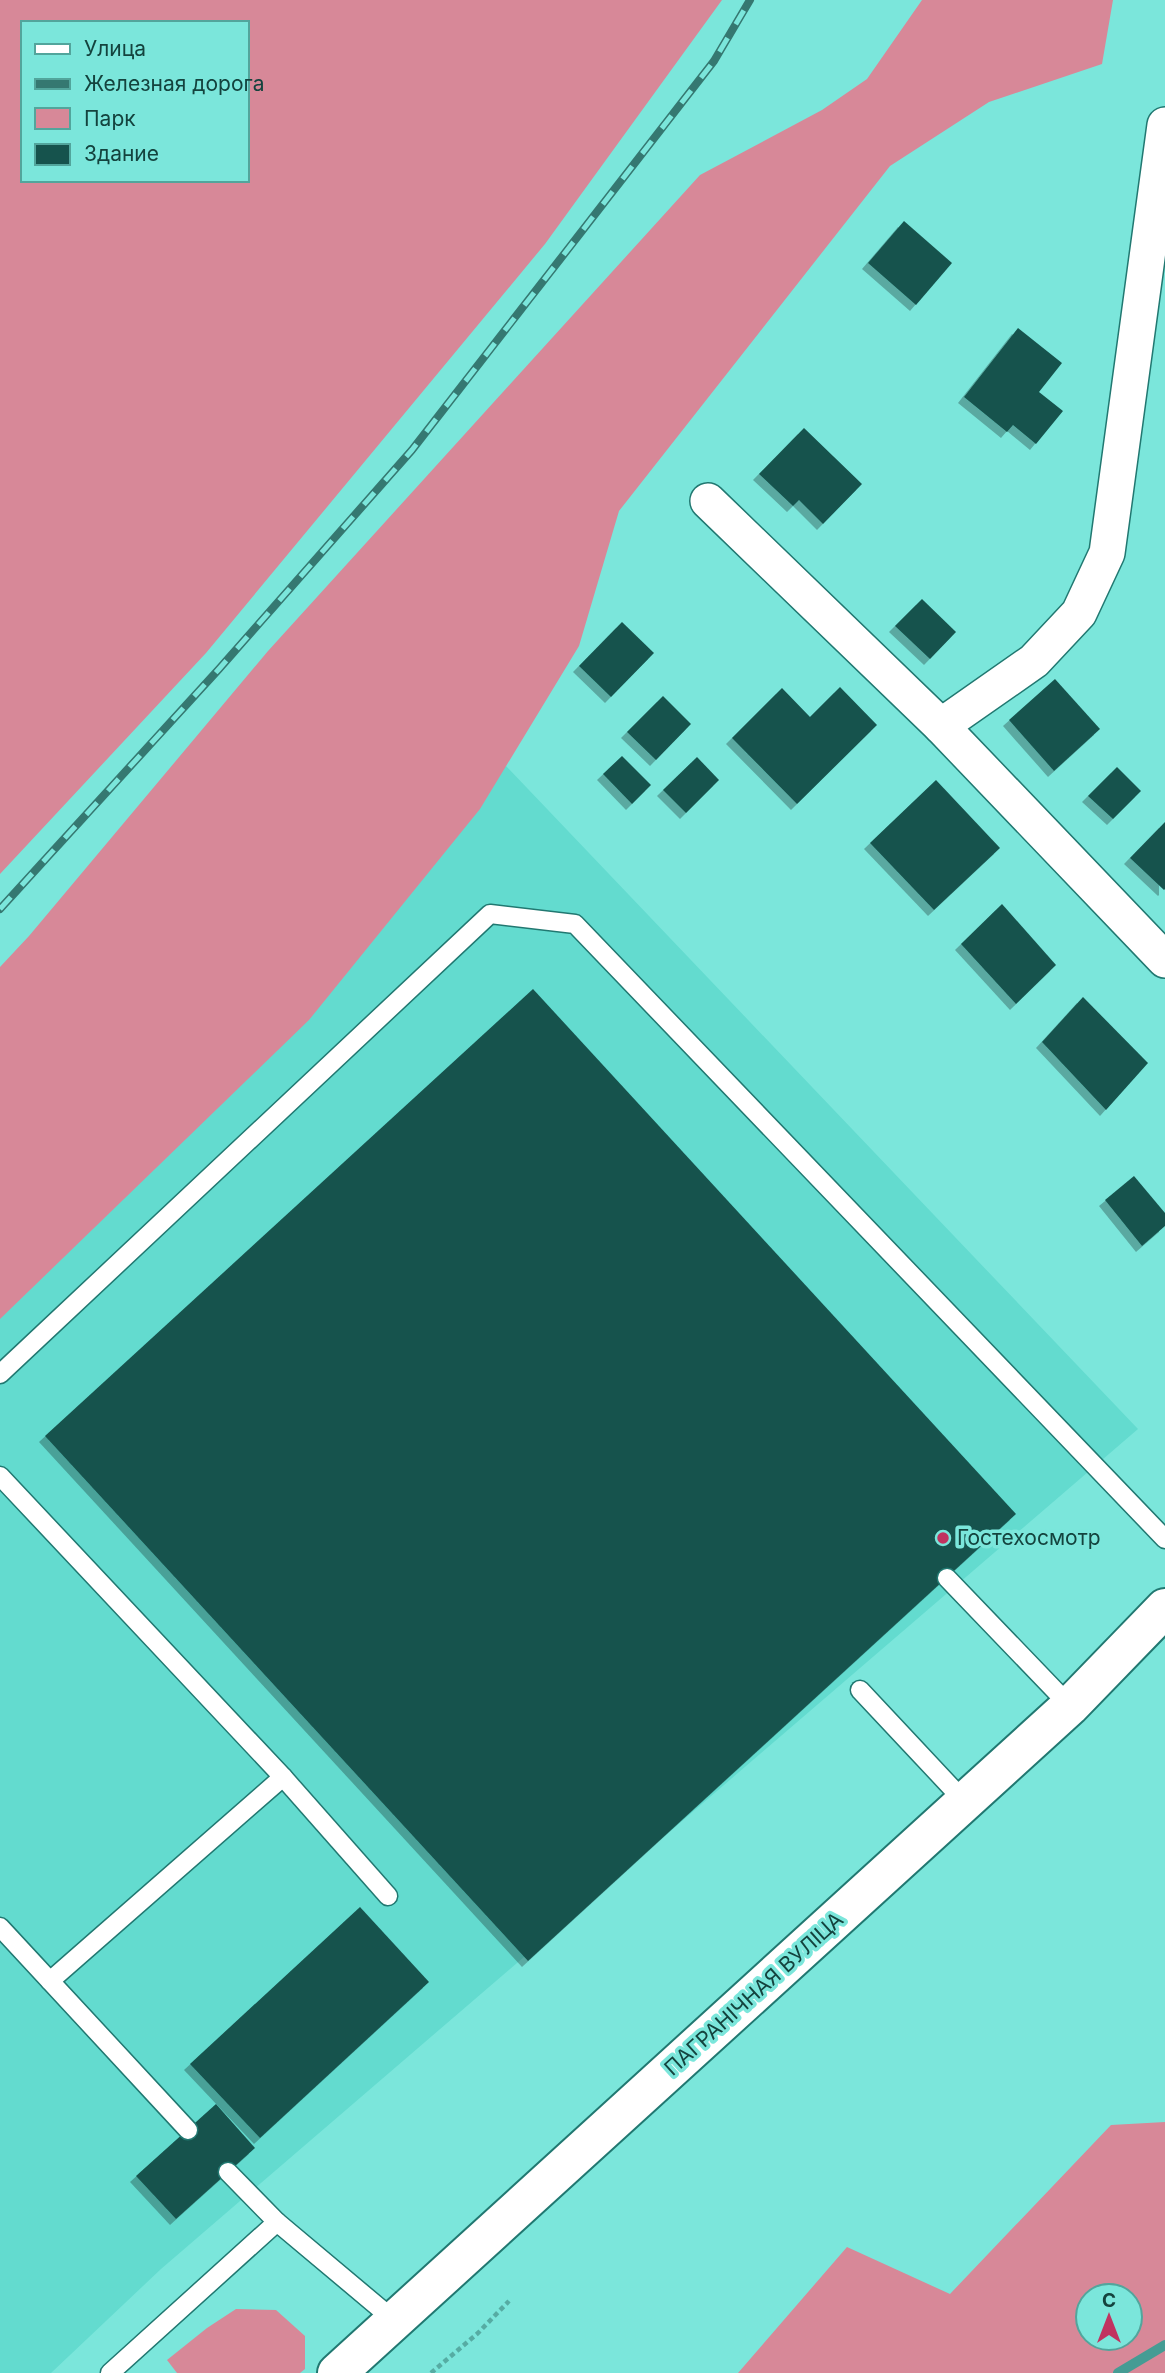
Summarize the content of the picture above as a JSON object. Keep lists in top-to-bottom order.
{
  "streets": {
    "street": ["ПАГРАНІЧНАЯ ВУЛІЦА"]
  },
  "places": ["Гостехосмотр"],
  "legend": [
    "Улица",
    "Железная дорога",
    "Парк",
    "Здание"
  ],
  "north": "top"
}
